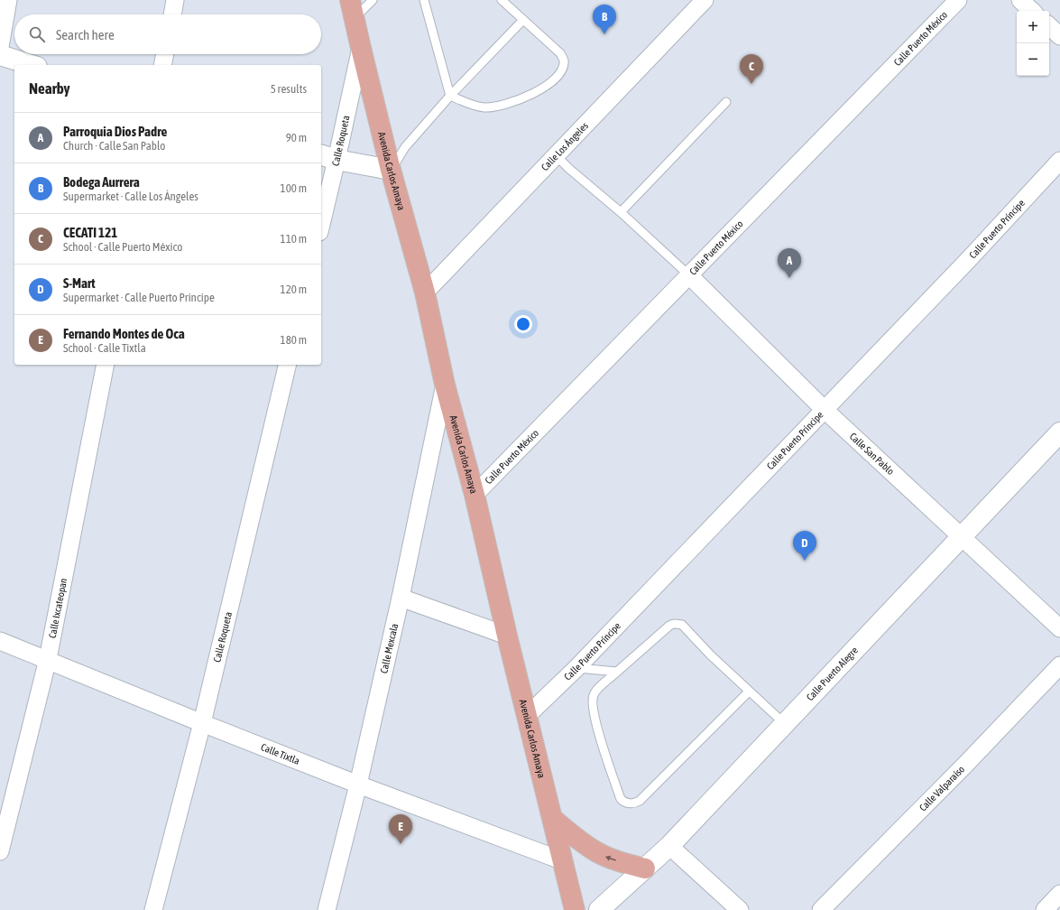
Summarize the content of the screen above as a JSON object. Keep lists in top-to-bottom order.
{
  "streets": {
    "main road": ["Avenida Carlos Amaya"],
    "street": [
      "Calle Puerto México",
      "Calle Roqueta",
      "Calle Los Ángeles",
      "Calle Puerto Príncipe",
      "Calle San Pablo",
      "Calle Ixcateopan",
      "Calle Mexcala",
      "Calle Puerto Alegre",
      "Calle Tixtla",
      "Calle Valparaíso"
    ]
  },
  "crossings": [
    ["Calle Puerto México", "Avenida Carlos Amaya"],
    ["Calle Puerto México", "Calle San Pablo"],
    ["Calle Roqueta", "Avenida Carlos Amaya"],
    ["Calle Roqueta", "Calle Tixtla"],
    ["Calle Los Ángeles", "Avenida Carlos Amaya"],
    ["Avenida Carlos Amaya", "Calle Puerto Príncipe"],
    ["Avenida Carlos Amaya", "Calle Mexcala"],
    ["Avenida Carlos Amaya", "Calle Tixtla"],
    ["Calle Puerto Príncipe", "Calle San Pablo"],
    ["Calle San Pablo", "Calle Puerto Alegre"],
    ["Calle Ixcateopan", "Calle Tixtla"],
    ["Calle Mexcala", "Calle Tixtla"]
  ],
  "page": {
    "pins": [
      "B",
      "C",
      "A",
      "D",
      "E"
    ],
    "map_buttons": ["+", "−"],
    "search": "Search here",
    "heading": ["Nearby", "5 results"],
    "list": [
      {
        "mark": "A",
        "name": "Parroquia Dios Padre",
        "note": "Church · Calle San Pablo",
        "value": "90 m"
      },
      {
        "mark": "B",
        "name": "Bodega Aurrera",
        "note": "Supermarket · Calle Los Ángeles",
        "value": "100 m"
      },
      {
        "mark": "C",
        "name": "CECATI 121",
        "note": "School · Calle Puerto México",
        "value": "110 m"
      },
      {
        "mark": "D",
        "name": "S-Mart",
        "note": "Supermarket · Calle Puerto Príncipe",
        "value": "120 m"
      },
      {
        "mark": "E",
        "name": "Fernando Montes de Oca",
        "note": "School · Calle Tixtla",
        "value": "180 m"
      }
    ]
  }
}
